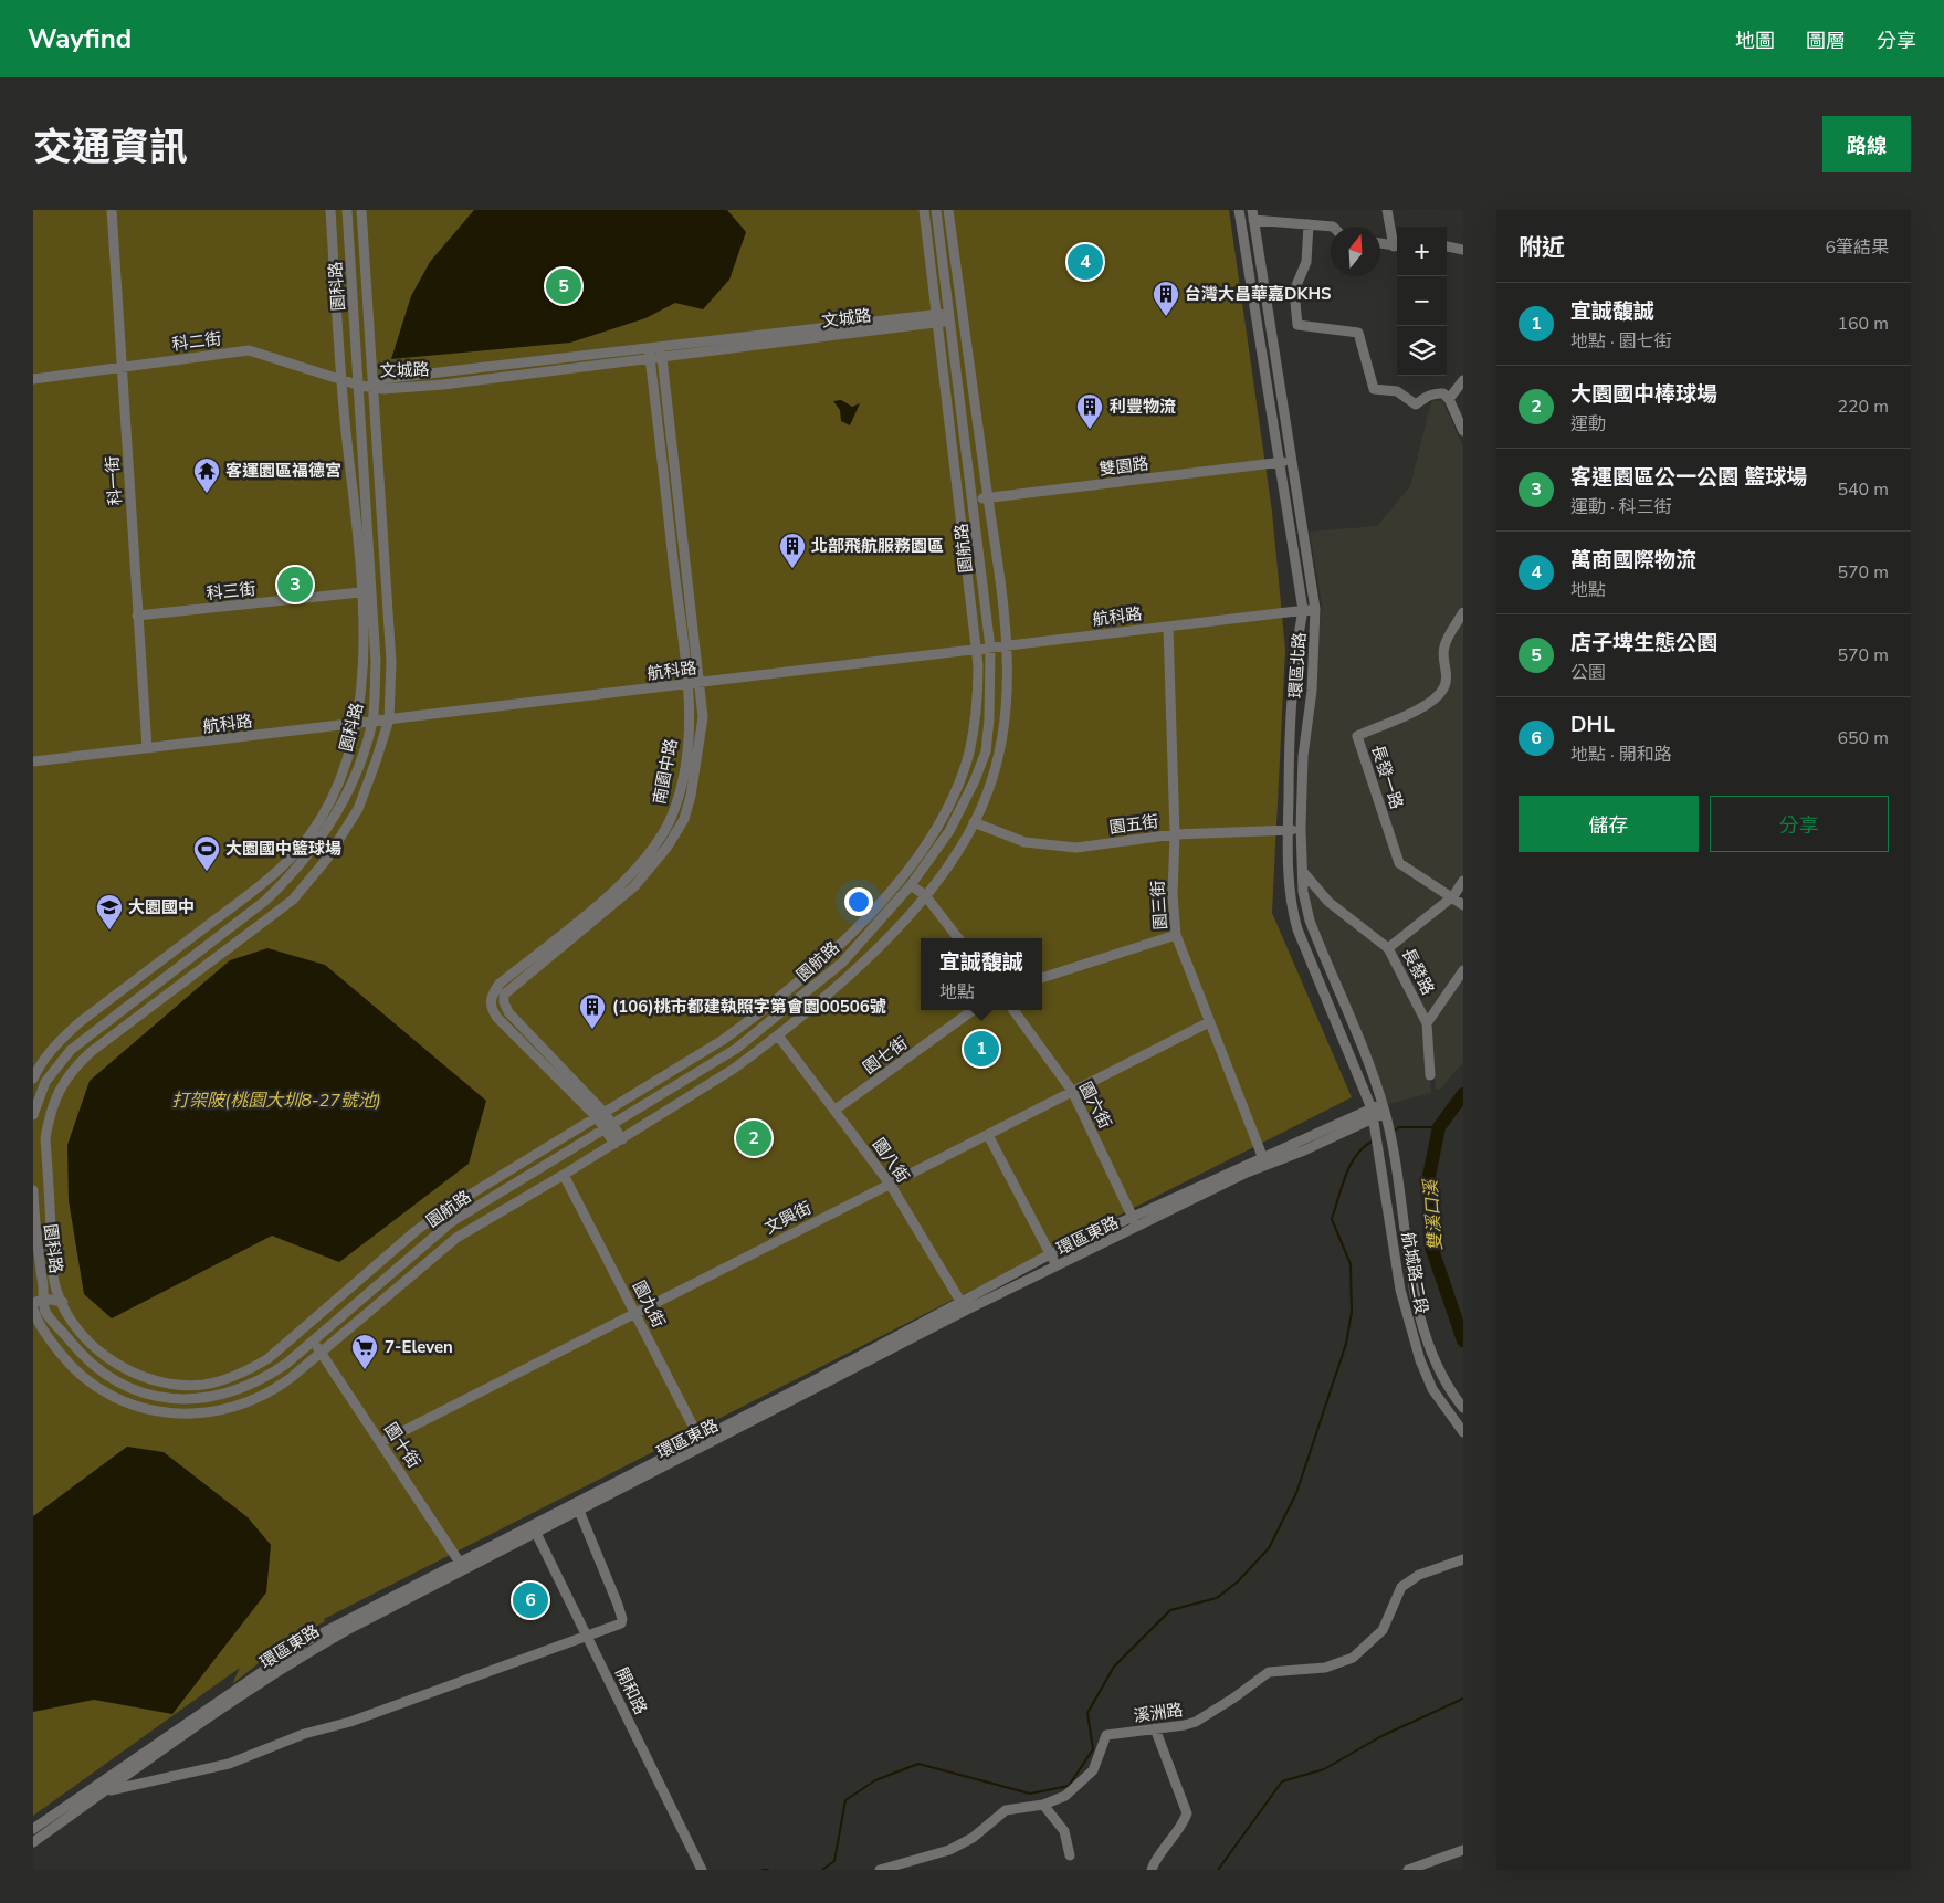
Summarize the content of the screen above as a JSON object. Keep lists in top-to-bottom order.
{
  "streets": {
    "street": [
      "園科路",
      "文城路",
      "科二街",
      "雙園路",
      "科一街",
      "園航路",
      "科三街",
      "航科路",
      "環區北路",
      "南園中路",
      "長發一路",
      "園五街",
      "園三街",
      "長發路",
      "園七街",
      "園六街",
      "園八街",
      "文興街",
      "環區東路",
      "航城路二段",
      "園九街",
      "園十街",
      "開和路",
      "溪洲路"
    ]
  },
  "crossings": [
    ["園科路", "科二街"],
    ["園科路", "園航路"],
    ["園科路", "航科路"],
    ["文城路", "科二街"],
    ["文城路", "園航路"],
    ["文城路", "南園中路"],
    ["科二街", "科一街"],
    ["雙園路", "園航路"],
    ["雙園路", "環區北路"],
    ["科一街", "科三街"],
    ["科一街", "航科路"],
    ["園航路", "航科路"],
    ["園航路", "南園中路"],
    ["園航路", "園十街"],
    ["航科路", "環區北路"],
    ["航科路", "南園中路"],
    ["航科路", "園三街"],
    ["環區北路", "園五街"],
    ["環區北路", "環區東路"],
    ["環區北路", "航城路二段"],
    ["長發一路", "長發路"],
    ["園五街", "園三街"],
    ["園三街", "文興街"],
    ["園三街", "環區東路"],
    ["園七街", "園八街"],
    ["園六街", "文興街"],
    ["園六街", "環區東路"],
    ["園八街", "文興街"],
    ["園八街", "環區東路"],
    ["文興街", "園九街"],
    ["文興街", "園十街"],
    ["環區東路", "航城路二段"],
    ["環區東路", "園九街"],
    ["環區東路", "園十街"],
    ["環區東路", "開和路"]
  ],
  "water": ["打架陂(桃園大圳8-27號池)", "雙溪口溪"],
  "places": {
    "building": [
      "台灣大昌華嘉DKHS",
      "利豐物流",
      "北部飛航服務園區",
      "(106)桃市都建執照字第會園00506號"
    ],
    "temple": ["客運園區福德宮"],
    "sports": ["大園國中籃球場"],
    "school or university": ["大園國中"],
    "supermarket": ["7-Eleven"]
  },
  "north": "top",
  "page": {
    "header": "Wayfind",
    "nav": ["地圖", "圖層", "分享"],
    "title": "交通資訊",
    "buttons": [
      "路線",
      ["儲存", "分享"]
    ],
    "heading": ["附近", "6筆結果"],
    "map_buttons": ["+", "−"],
    "pins": [
      "4",
      "5",
      "3",
      "1",
      "2",
      "6"
    ],
    "list": [
      {
        "mark": "1",
        "name": "宜誠馥誠",
        "note": "地點 · 園七街",
        "value": "160 m"
      },
      {
        "mark": "2",
        "name": "大園國中棒球場",
        "note": "運動",
        "value": "220 m"
      },
      {
        "mark": "3",
        "name": "客運園區公一公園 籃球場",
        "note": "運動 · 科三街",
        "value": "540 m"
      },
      {
        "mark": "4",
        "name": "萬商國際物流",
        "note": "地點",
        "value": "570 m"
      },
      {
        "mark": "5",
        "name": "店子埤生態公園",
        "note": "公園",
        "value": "570 m"
      },
      {
        "mark": "6",
        "name": "DHL",
        "note": "地點 · 開和路",
        "value": "650 m"
      }
    ],
    "popup": ["宜誠馥誠", "地點"]
  }
}
